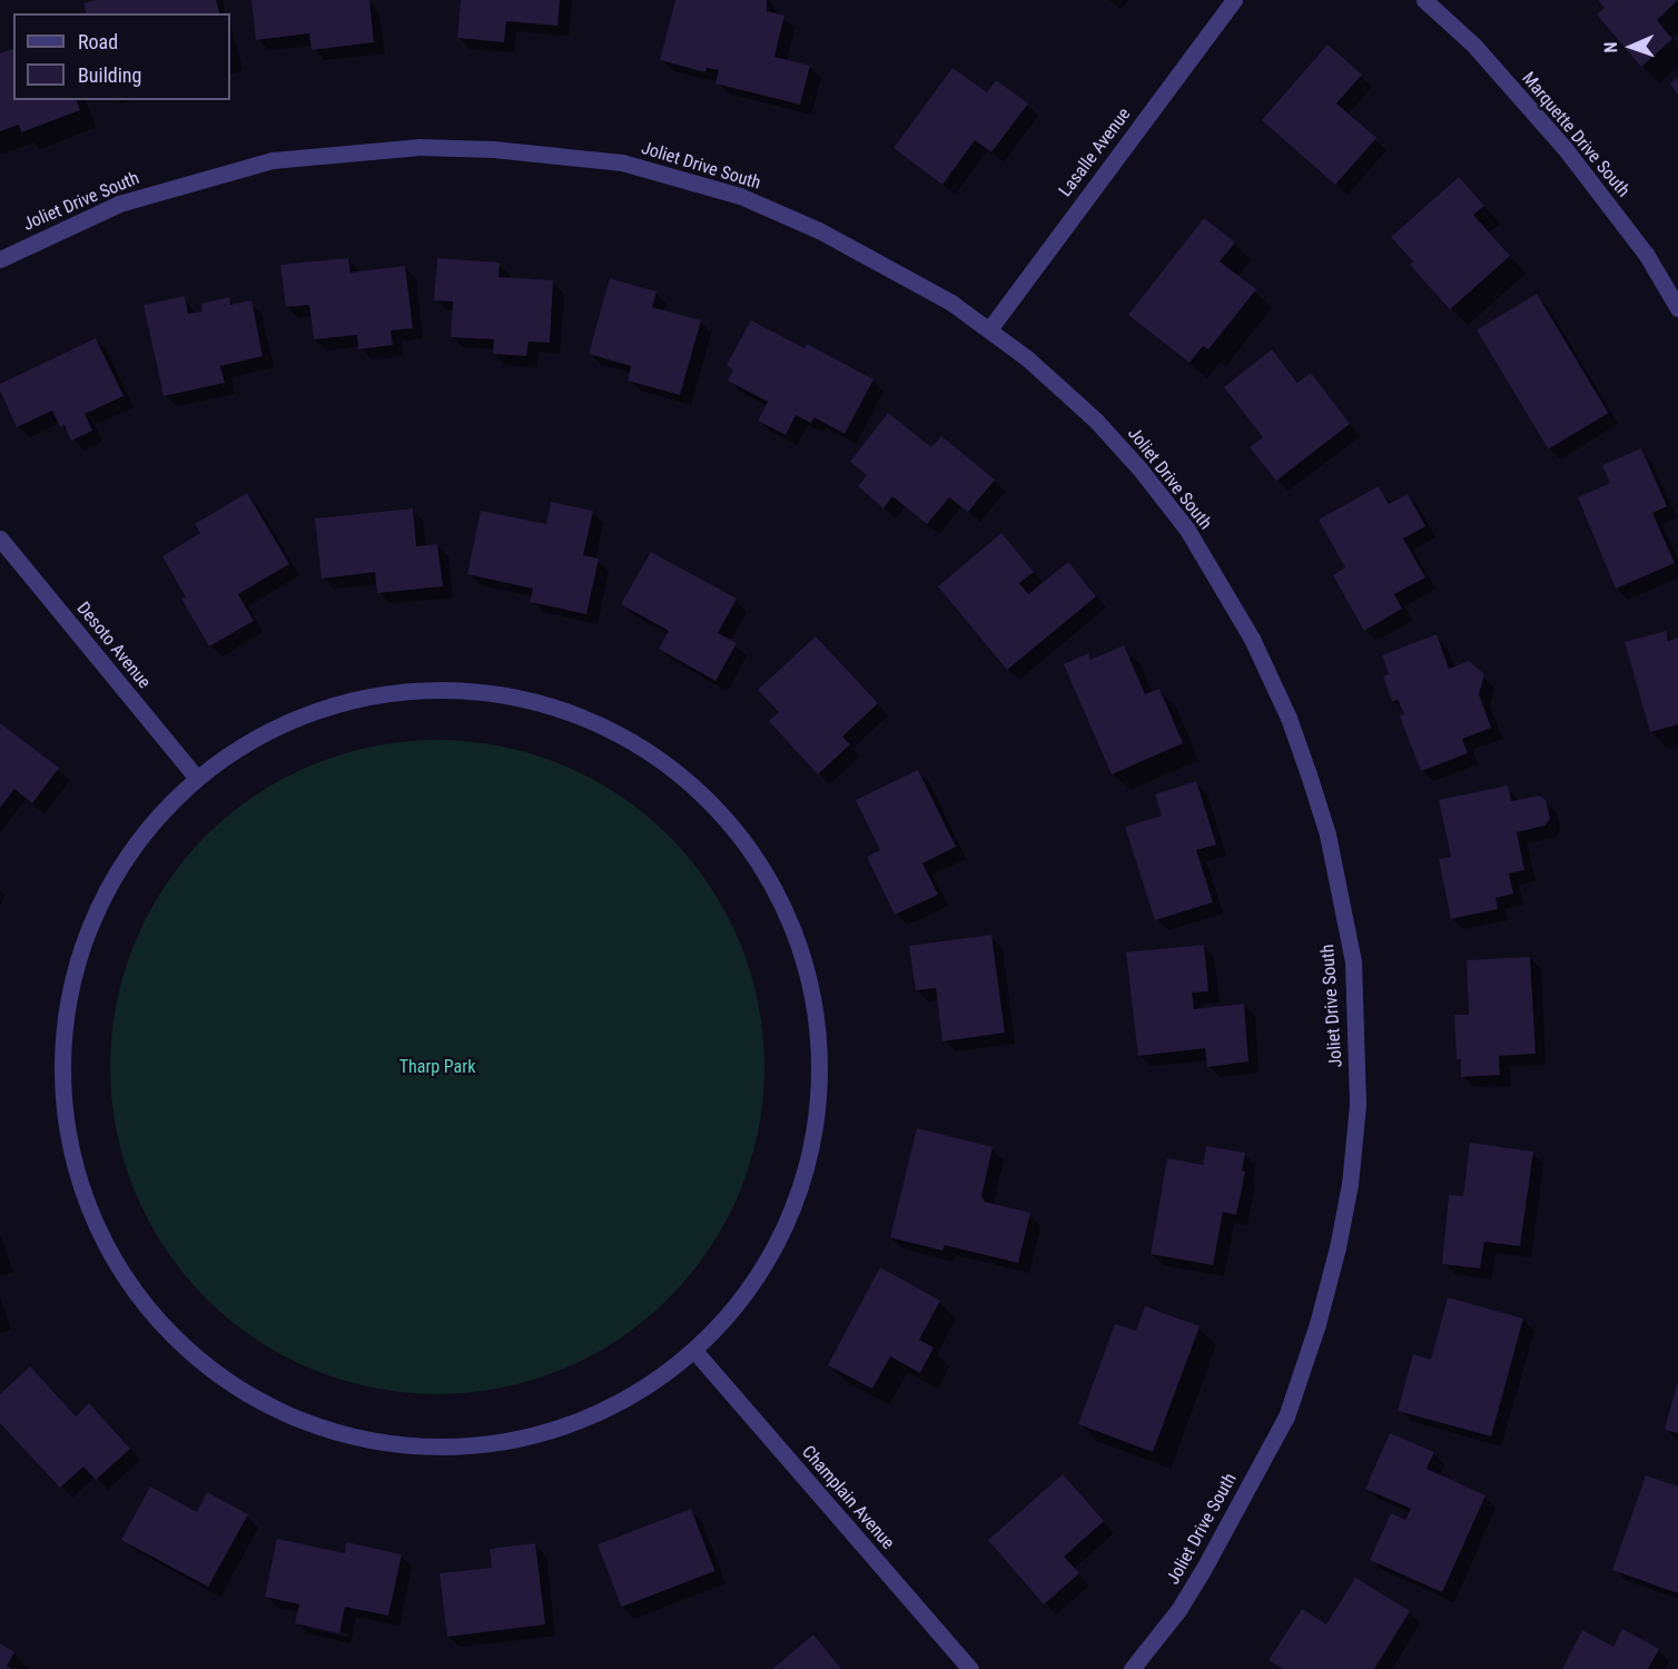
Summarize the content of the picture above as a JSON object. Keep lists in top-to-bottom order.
{
  "streets": {
    "street": [
      "Marquette Drive South",
      "Lasalle Avenue",
      "Joliet Drive South",
      "Desoto Avenue",
      "Champlain Avenue"
    ]
  },
  "crossings": [
    ["Lasalle Avenue", "Joliet Drive South"]
  ],
  "parks": ["Tharp Park"],
  "legend": ["Road", "Building"],
  "north": "left"
}
